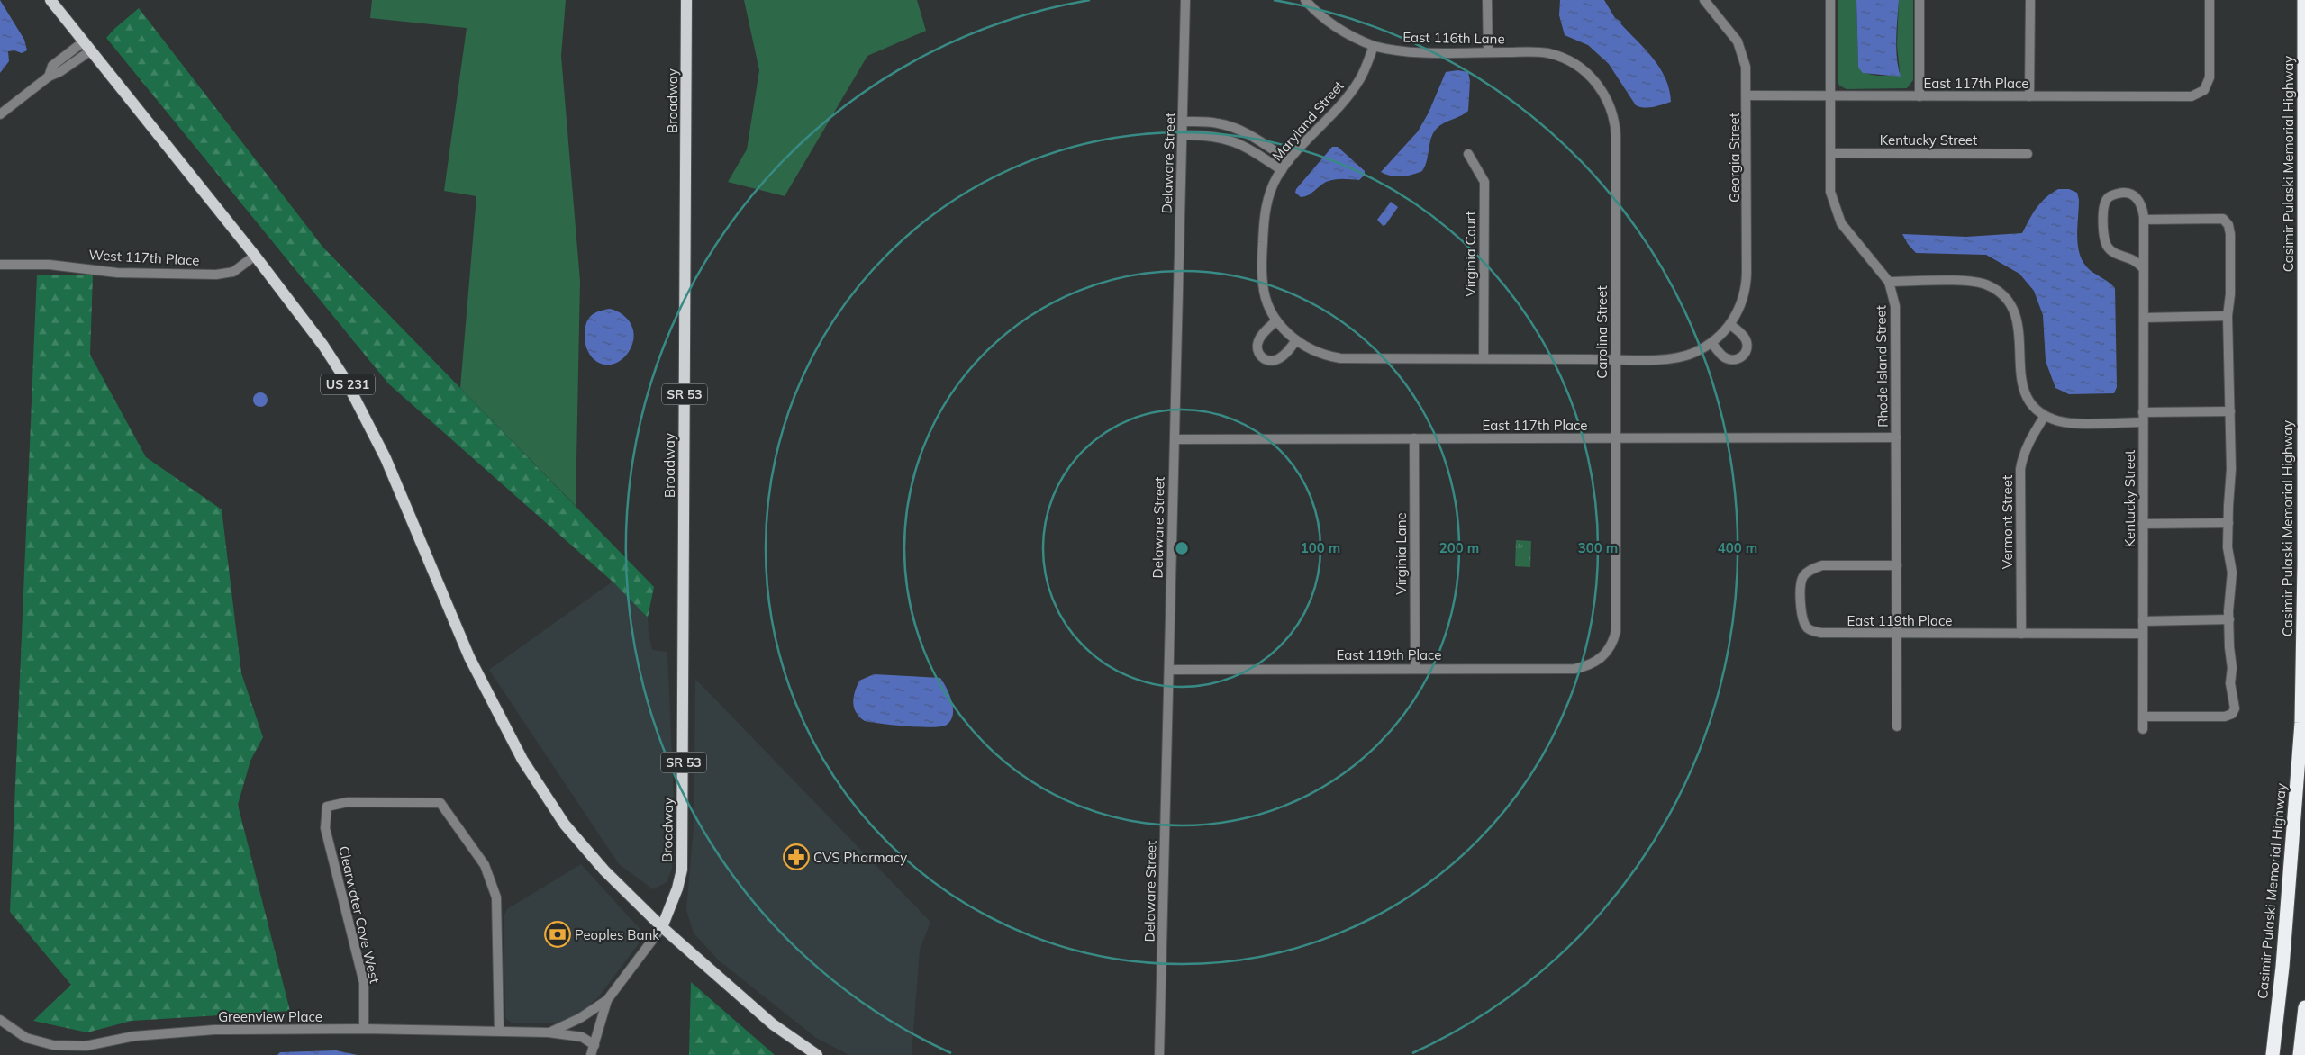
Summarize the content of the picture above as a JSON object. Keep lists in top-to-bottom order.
{
  "streets": {
    "highway": ["Casimir Pulaski Memorial Highway"],
    "main road": ["Broadway", "US 231", "SR 53"],
    "street": [
      "East 116th Lane",
      "East 117th Place",
      "Maryland Street",
      "Kentucky Street",
      "Georgia Street",
      "Delaware Street",
      "Virginia Court",
      "West 117th Place",
      "Carolina Street",
      "Rhode Island Street",
      "Vermont Street",
      "Virginia Lane",
      "East 119th Place",
      "Clearwater Cove West",
      "Greenview Place"
    ]
  },
  "crossings": [
    ["East 116th Lane", "Maryland Street"],
    ["East 116th Lane", "Carolina Street"],
    ["East 117th Place", "Georgia Street"],
    ["East 117th Place", "Delaware Street"],
    ["East 117th Place", "Carolina Street"],
    ["East 117th Place", "Rhode Island Street"],
    ["East 117th Place", "Virginia Lane"],
    ["Broadway", "US 231"],
    ["Maryland Street", "Virginia Court"],
    ["Kentucky Street", "Rhode Island Street"],
    ["Kentucky Street", "East 119th Place"],
    ["Georgia Street", "Carolina Street"],
    ["Delaware Street", "East 119th Place"],
    ["West 117th Place", "US 231"],
    ["Carolina Street", "East 119th Place"],
    ["Rhode Island Street", "East 119th Place"],
    ["Vermont Street", "East 119th Place"],
    ["Virginia Lane", "East 119th Place"],
    ["Clearwater Cove West", "Greenview Place"]
  ],
  "places": {
    "pharmacy": ["CVS Pharmacy"],
    "bank": ["Peoples Bank"]
  },
  "rings": [
    "100 m",
    "200 m",
    "300 m",
    "400 m"
  ]
}
